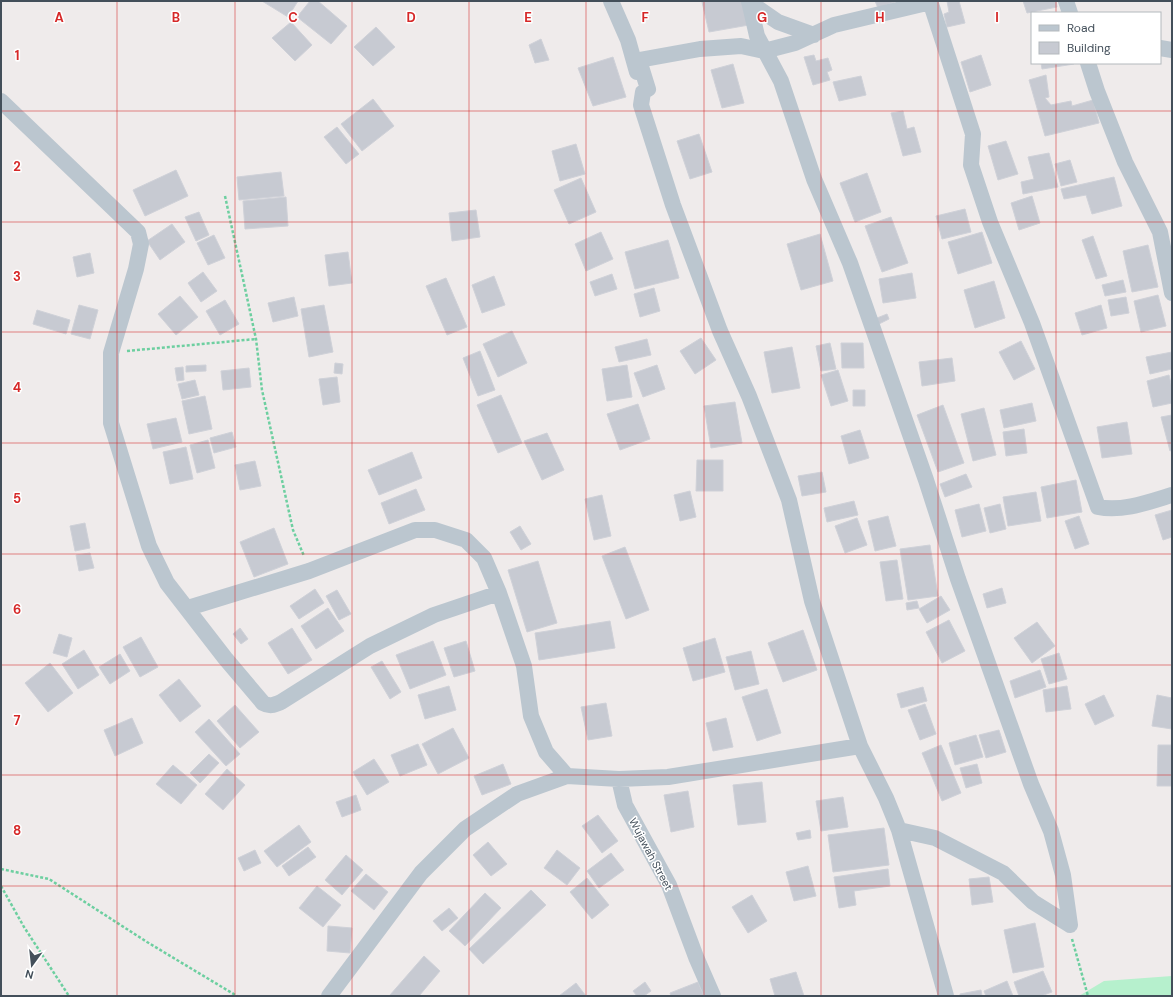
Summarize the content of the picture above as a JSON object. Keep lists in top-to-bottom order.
{
  "streets": {
    "street": ["Wujawah Street"]
  },
  "legend": ["Road", "Building"],
  "north": "bottom",
  "grid": {
    "columns": [
      "A",
      "B",
      "C",
      "D",
      "E",
      "F",
      "G",
      "H",
      "I"
    ],
    "rows": [
      "1",
      "2",
      "3",
      "4",
      "5",
      "6",
      "7",
      "8"
    ]
  }
}
